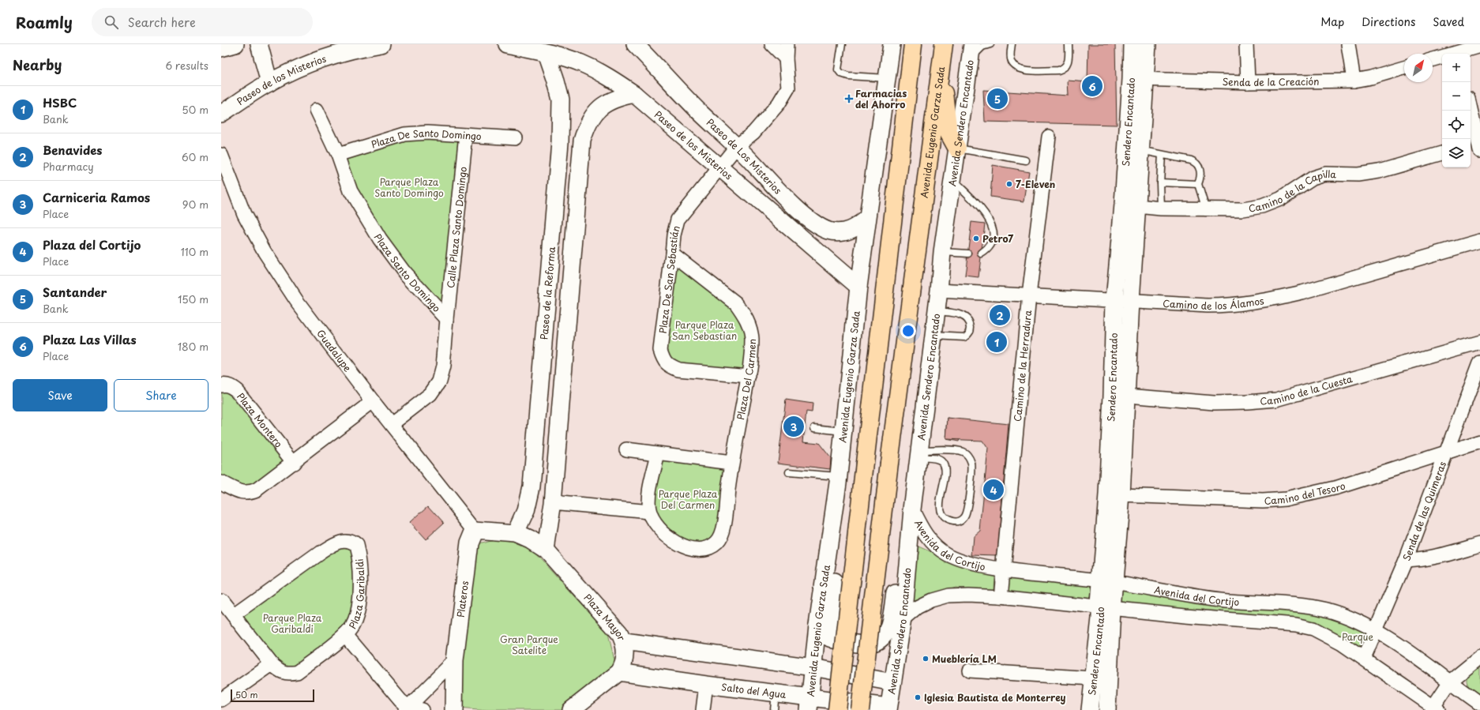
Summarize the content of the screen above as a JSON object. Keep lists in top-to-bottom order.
{
  "streets": {
    "highway": ["Avenida Eugenio Garza Sada"],
    "street": [
      "Paseo de los Misterios",
      "Senda de la Creación",
      "Sendero Encantado",
      "Avenida Sendero Encantado",
      "Plaza De Santo Domingo",
      "Paseo de Los Misterios",
      "Camino de la Capilla",
      "Calle Plaza Santo Domingo",
      "Plaza Santo Domingo",
      "Plaza De San Sebastián",
      "Paseo de la Reforma",
      "Camino de los Álamos",
      "Guadalupe",
      "Camino de la Herradura",
      "Plaza Del Carmen",
      "Camino de la Cuesta",
      "Plaza Montero",
      "Camino del Tesoro",
      "Senda de las Quimeras",
      "Avenida del Cortijo",
      "Plaza Garibaldi",
      "Plateros",
      "Plaza Mayor",
      "Salto del Agua"
    ]
  },
  "crossings": [
    ["Paseo de los Misterios", "Avenida Eugenio Garza Sada"],
    ["Paseo de los Misterios", "Plaza De San Sebastián"],
    ["Paseo de los Misterios", "Paseo de la Reforma"],
    ["Senda de la Creación", "Sendero Encantado"],
    ["Sendero Encantado", "Camino de la Capilla"],
    ["Sendero Encantado", "Camino de los Álamos"],
    ["Sendero Encantado", "Camino de la Cuesta"],
    ["Sendero Encantado", "Camino del Tesoro"],
    ["Sendero Encantado", "Avenida del Cortijo"],
    ["Avenida Sendero Encantado", "Camino de los Álamos"],
    ["Avenida Sendero Encantado", "Avenida del Cortijo"],
    ["Avenida Sendero Encantado", "Salto del Agua"],
    ["Avenida Eugenio Garza Sada", "Paseo de Los Misterios"],
    ["Avenida Eugenio Garza Sada", "Salto del Agua"],
    ["Plaza De Santo Domingo", "Calle Plaza Santo Domingo"],
    ["Plaza De Santo Domingo", "Plaza Santo Domingo"],
    ["Paseo de Los Misterios", "Plaza De San Sebastián"],
    ["Calle Plaza Santo Domingo", "Plaza Santo Domingo"],
    ["Plaza Santo Domingo", "Guadalupe"],
    ["Plaza De San Sebastián", "Plaza Del Carmen"],
    ["Paseo de la Reforma", "Plaza Mayor"],
    ["Camino de los Álamos", "Camino de la Herradura"],
    ["Guadalupe", "Plateros"],
    ["Camino de la Herradura", "Avenida del Cortijo"],
    ["Camino del Tesoro", "Senda de las Quimeras"],
    ["Senda de las Quimeras", "Avenida del Cortijo"],
    ["Plaza Mayor", "Salto del Agua"]
  ],
  "parks": [
    "Parque Plaza Santo Domingo",
    "Parque Plaza San Sebastian",
    "Parque Plaza Del Carmen",
    "Parque Plaza Garibaldi",
    "Parque",
    "Gran Parque Satelite"
  ],
  "places": {
    "health": ["Farmacias del Ahorro"],
    "other": [
      "7-Eleven",
      "Petro7",
      "Mueblería LM",
      "Iglesia Bautista de Monterrey"
    ]
  },
  "scale_bar": "50 m",
  "north": "top right",
  "page": {
    "header": "Roamly",
    "search": "Search here",
    "nav": ["Map", "Directions", "Saved"],
    "heading": ["Nearby", "6 results"],
    "map_buttons": ["+", "−"],
    "pins": [
      "6",
      "5",
      "2",
      "1",
      "3",
      "4"
    ],
    "list": [
      {
        "mark": "1",
        "name": "HSBC",
        "note": "Bank",
        "value": "50 m"
      },
      {
        "mark": "2",
        "name": "Benavides",
        "note": "Pharmacy",
        "value": "60 m"
      },
      {
        "mark": "3",
        "name": "Carniceria Ramos",
        "note": "Place",
        "value": "90 m"
      },
      {
        "mark": "4",
        "name": "Plaza del Cortijo",
        "note": "Place",
        "value": "110 m"
      },
      {
        "mark": "5",
        "name": "Santander",
        "note": "Bank",
        "value": "150 m"
      },
      {
        "mark": "6",
        "name": "Plaza Las Villas",
        "note": "Place",
        "value": "180 m"
      }
    ],
    "buttons": ["Save", "Share"],
    "scale": "50 m"
  }
}
